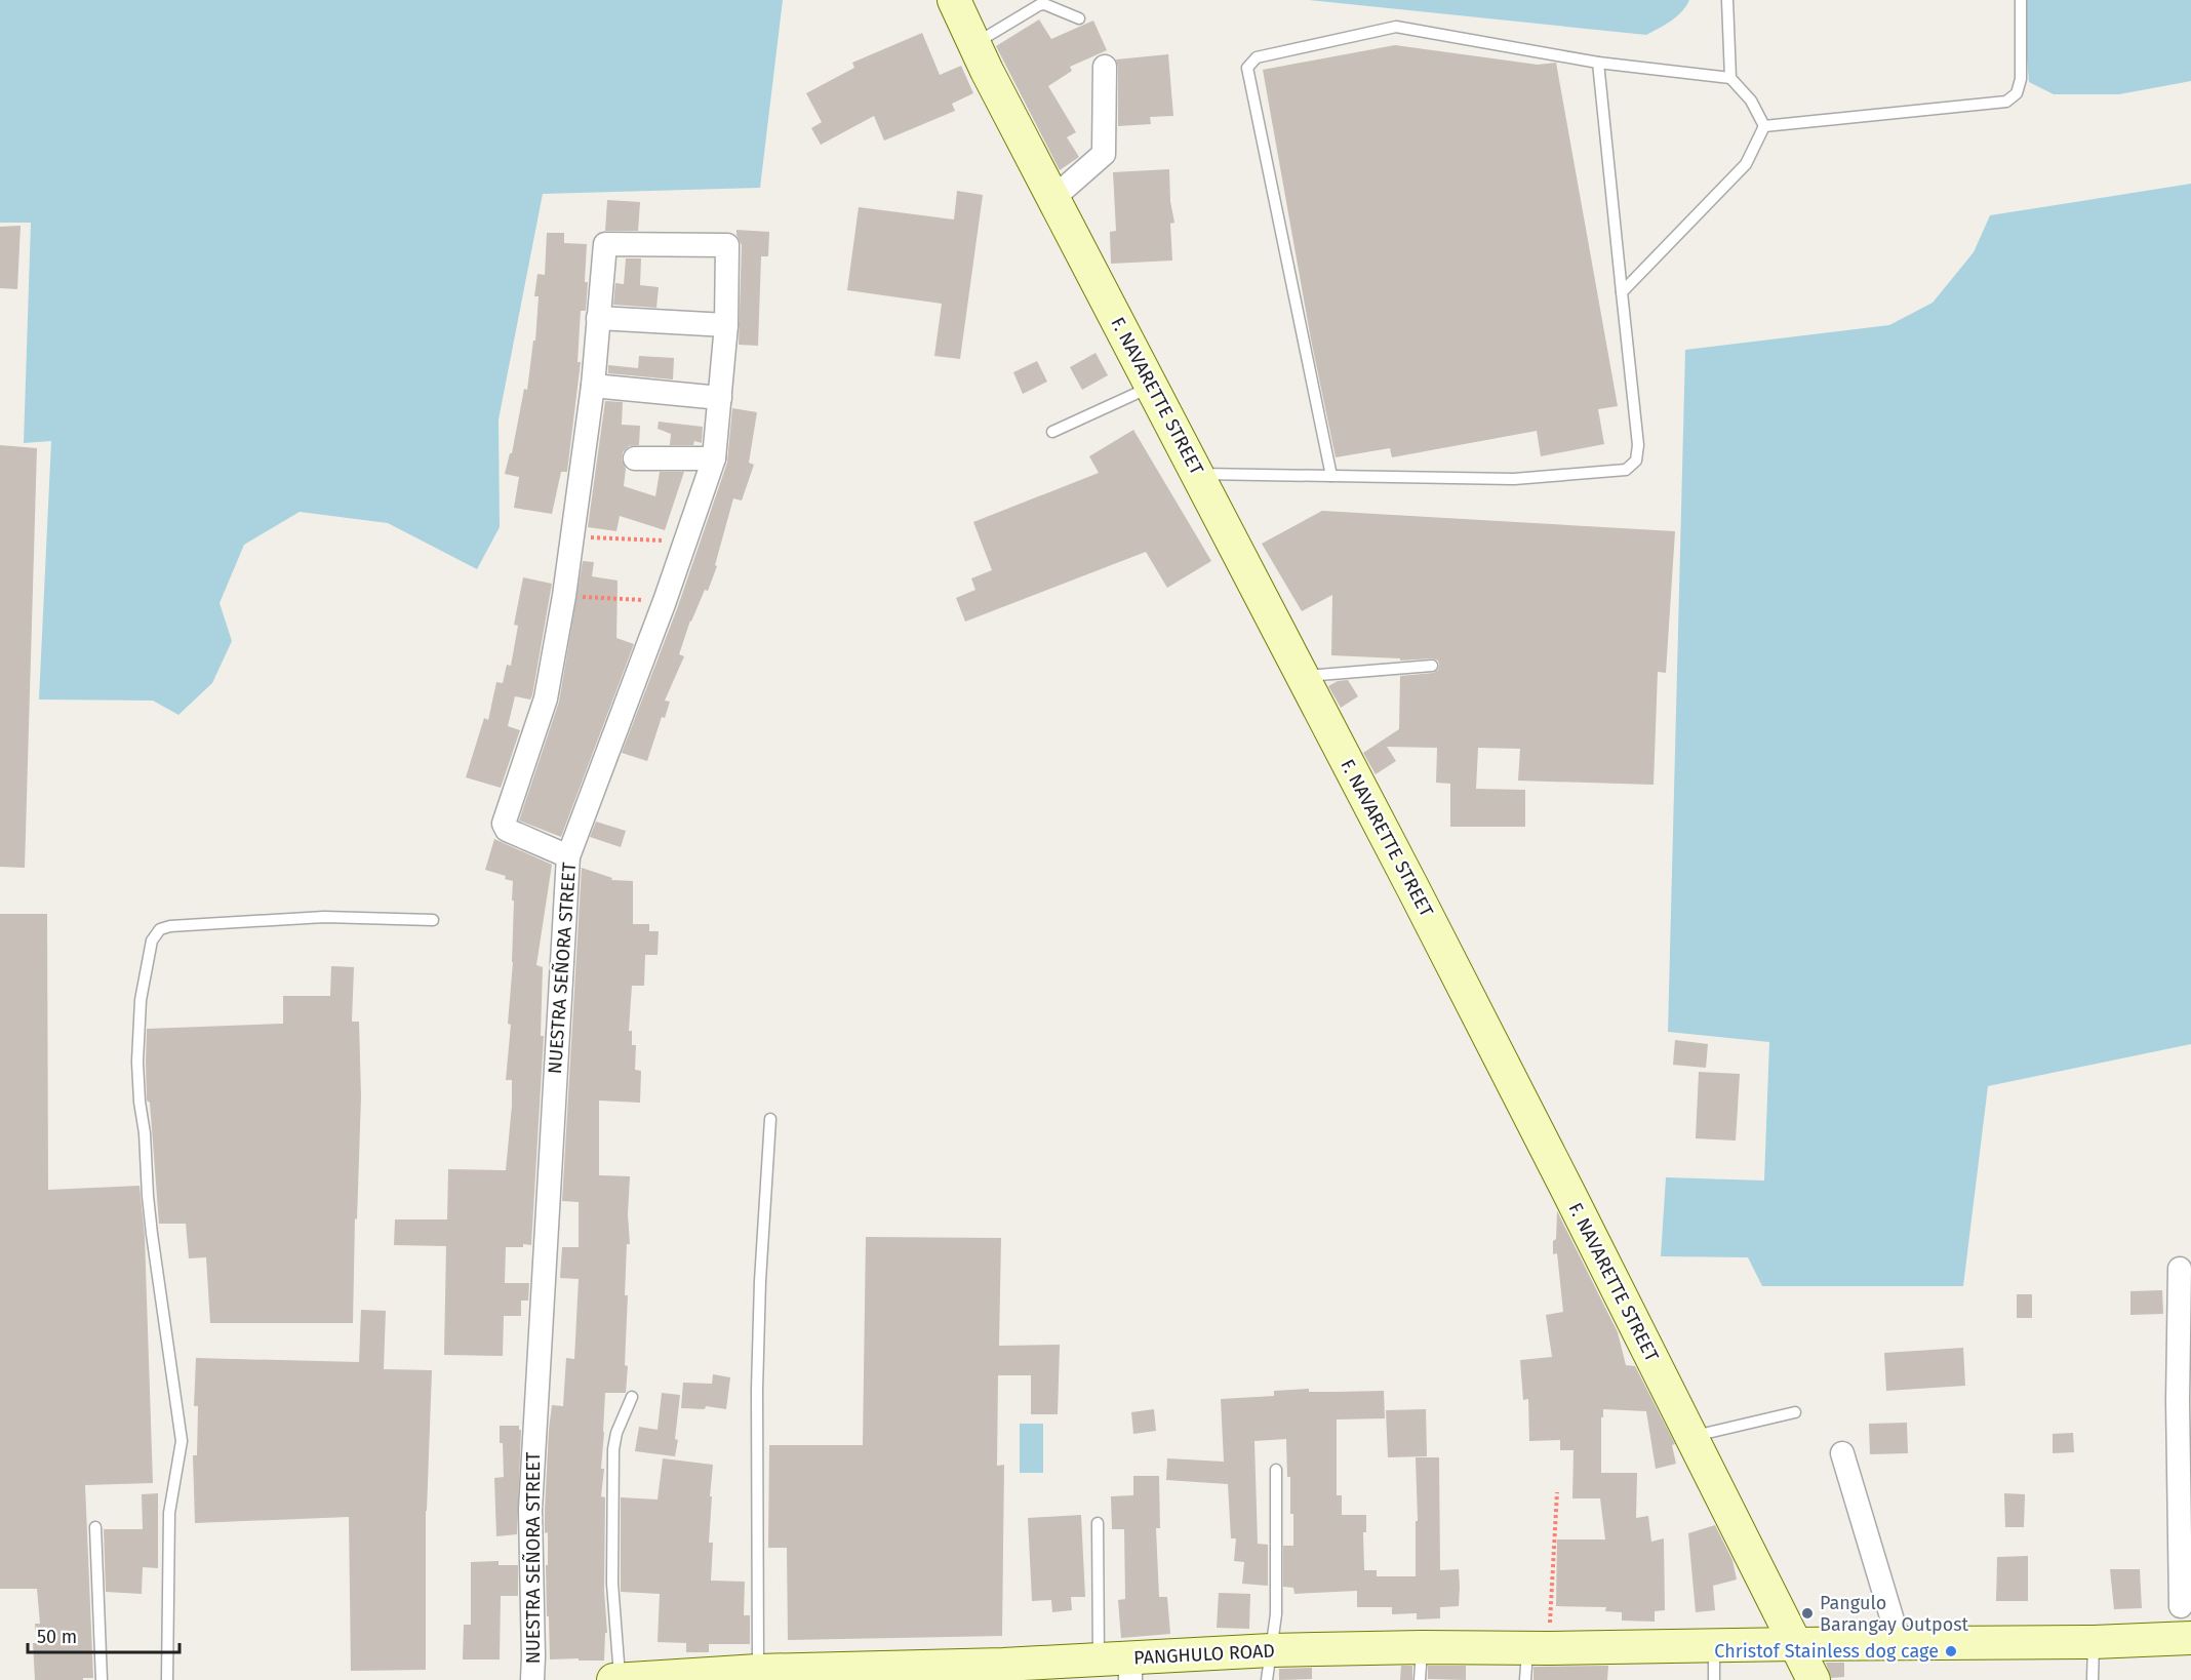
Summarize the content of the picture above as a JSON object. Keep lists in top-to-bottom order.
{
  "streets": {
    "main road": ["F. NAVARETTE STREET", "PANGHULO ROAD"],
    "street": ["NUESTRA SEÑORA STREET"]
  },
  "crossings": [
    ["F. NAVARETTE STREET", "PANGHULO ROAD"]
  ],
  "places": ["Pangulo Barangay Outpost", "Christof Stainless dog cage"],
  "scale_bar": "50 m"
}
